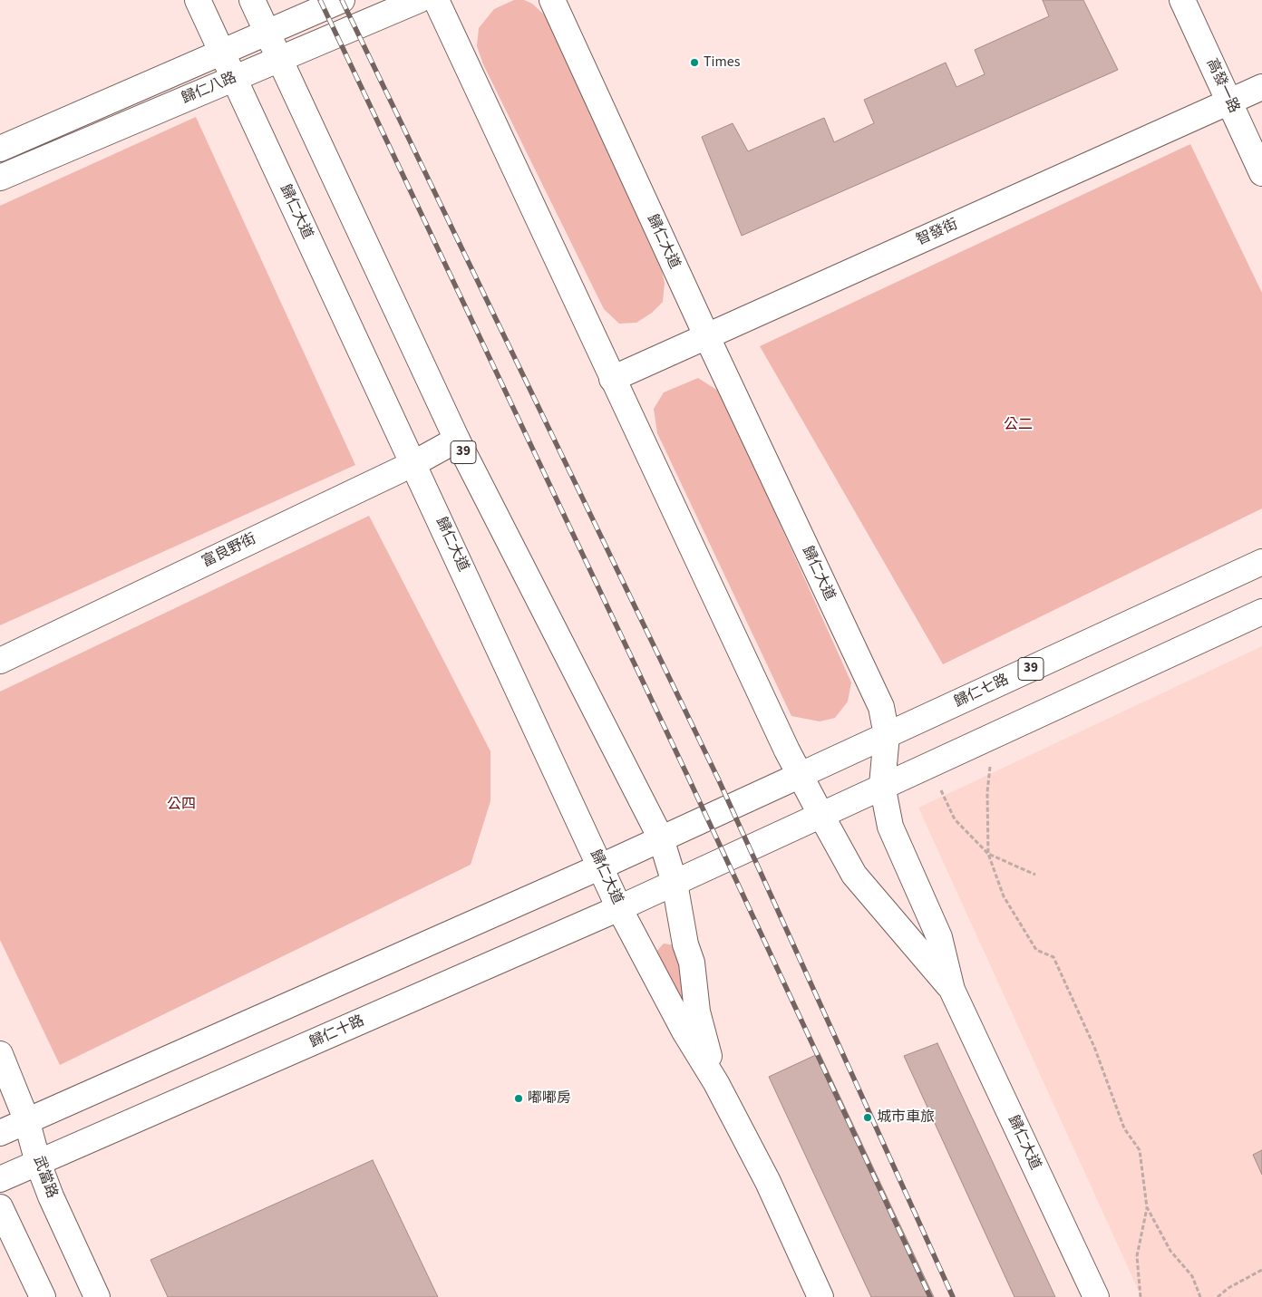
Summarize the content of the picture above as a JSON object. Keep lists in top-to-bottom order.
{
  "streets": {
    "street": [
      "高發一路",
      "歸仁八路",
      "歸仁大道",
      "智發街",
      "39",
      "富良野街",
      "歸仁七路",
      "歸仁十路",
      "武當路"
    ]
  },
  "crossings": [
    ["高發一路", "智發街"],
    ["歸仁八路", "歸仁大道"],
    ["歸仁大道", "智發街"],
    ["歸仁大道", "富良野街"],
    ["歸仁大道", "歸仁七路"],
    ["歸仁大道", "歸仁十路"],
    ["歸仁十路", "武當路"]
  ],
  "parks": ["公二", "公四"],
  "places": ["Times", "嘟嘟房", "城市車旅"]
}
